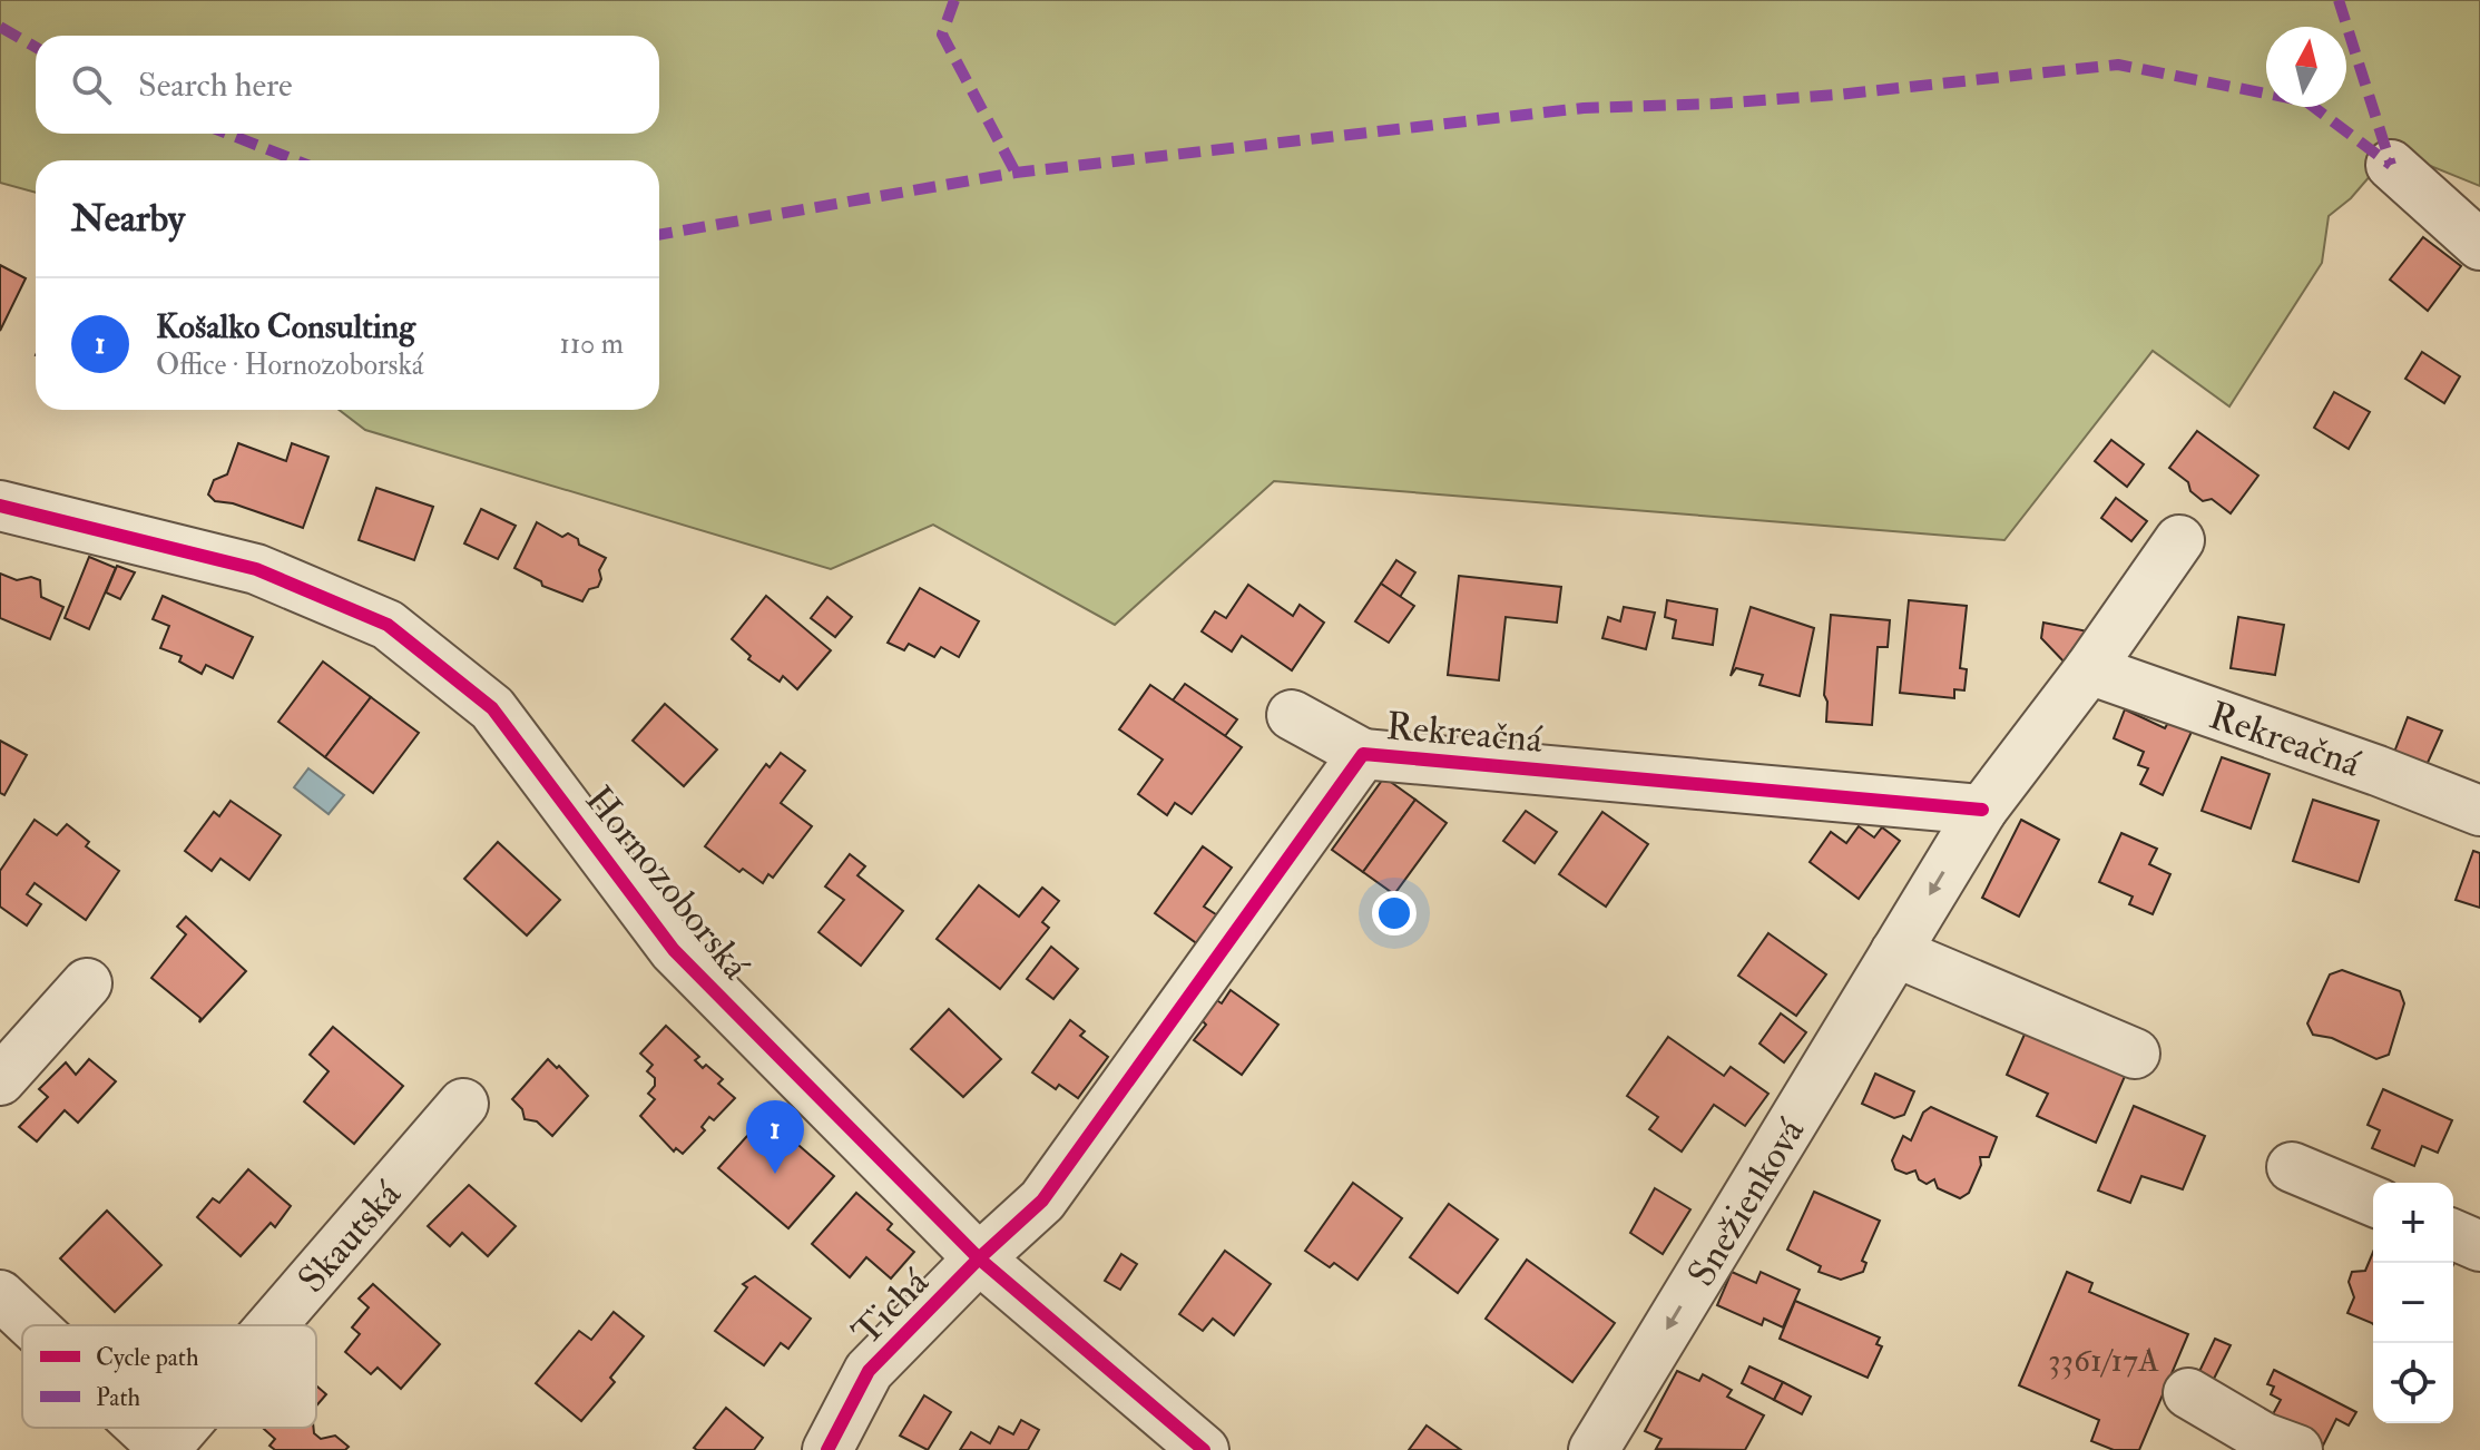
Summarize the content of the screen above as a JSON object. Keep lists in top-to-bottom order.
{
  "streets": {
    "street": [
      "Rekreačná",
      "Hornozoborská",
      "Snežienková",
      "Skautská",
      "Tichá"
    ]
  },
  "crossings": [
    ["Rekreačná", "Hornozoborská"],
    ["Rekreačná", "Snežienková"],
    ["Rekreačná", "Tichá"],
    ["Hornozoborská", "Tichá"]
  ],
  "one_way": ["Snežienková"],
  "house_numbers": ["3361/17A"],
  "legend": ["Cycle path", "Path"],
  "north": "top",
  "page": {
    "search": "Search here",
    "heading": "Nearby",
    "list": [
      {
        "mark": "1",
        "name": "Košalko Consulting",
        "note": "Office · Hornozoborská",
        "value": "110 m"
      }
    ],
    "pins": "1",
    "map_buttons": ["+", "−"]
  }
}
